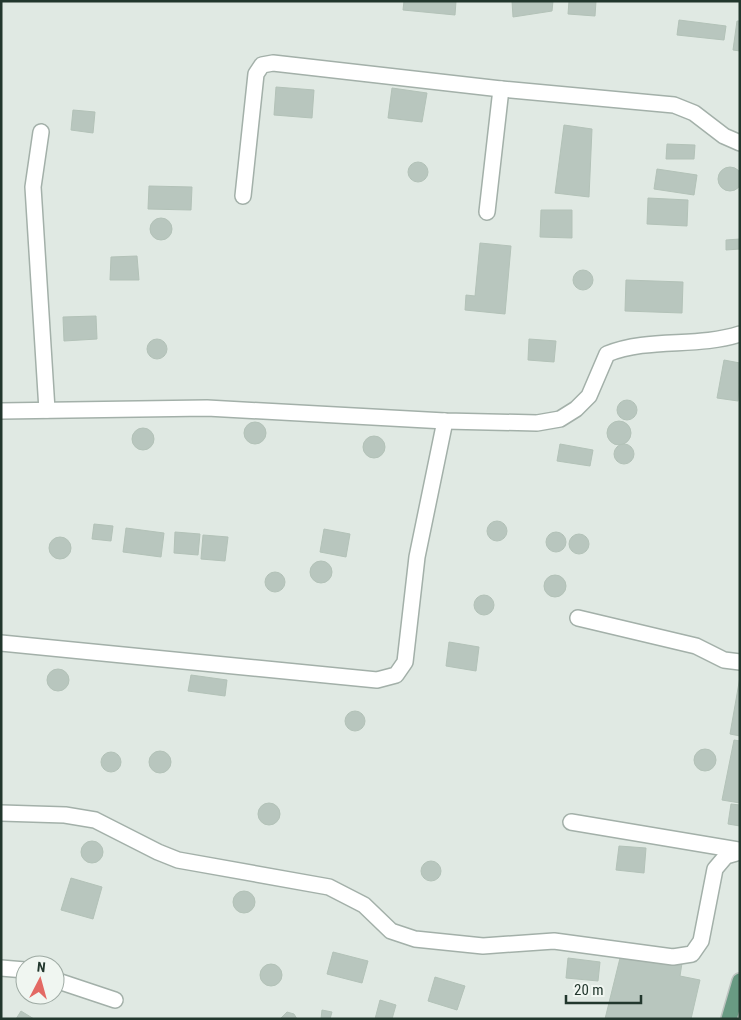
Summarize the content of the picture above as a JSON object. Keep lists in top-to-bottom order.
{
  "scale_bar": "20 m",
  "north": "top"
}
